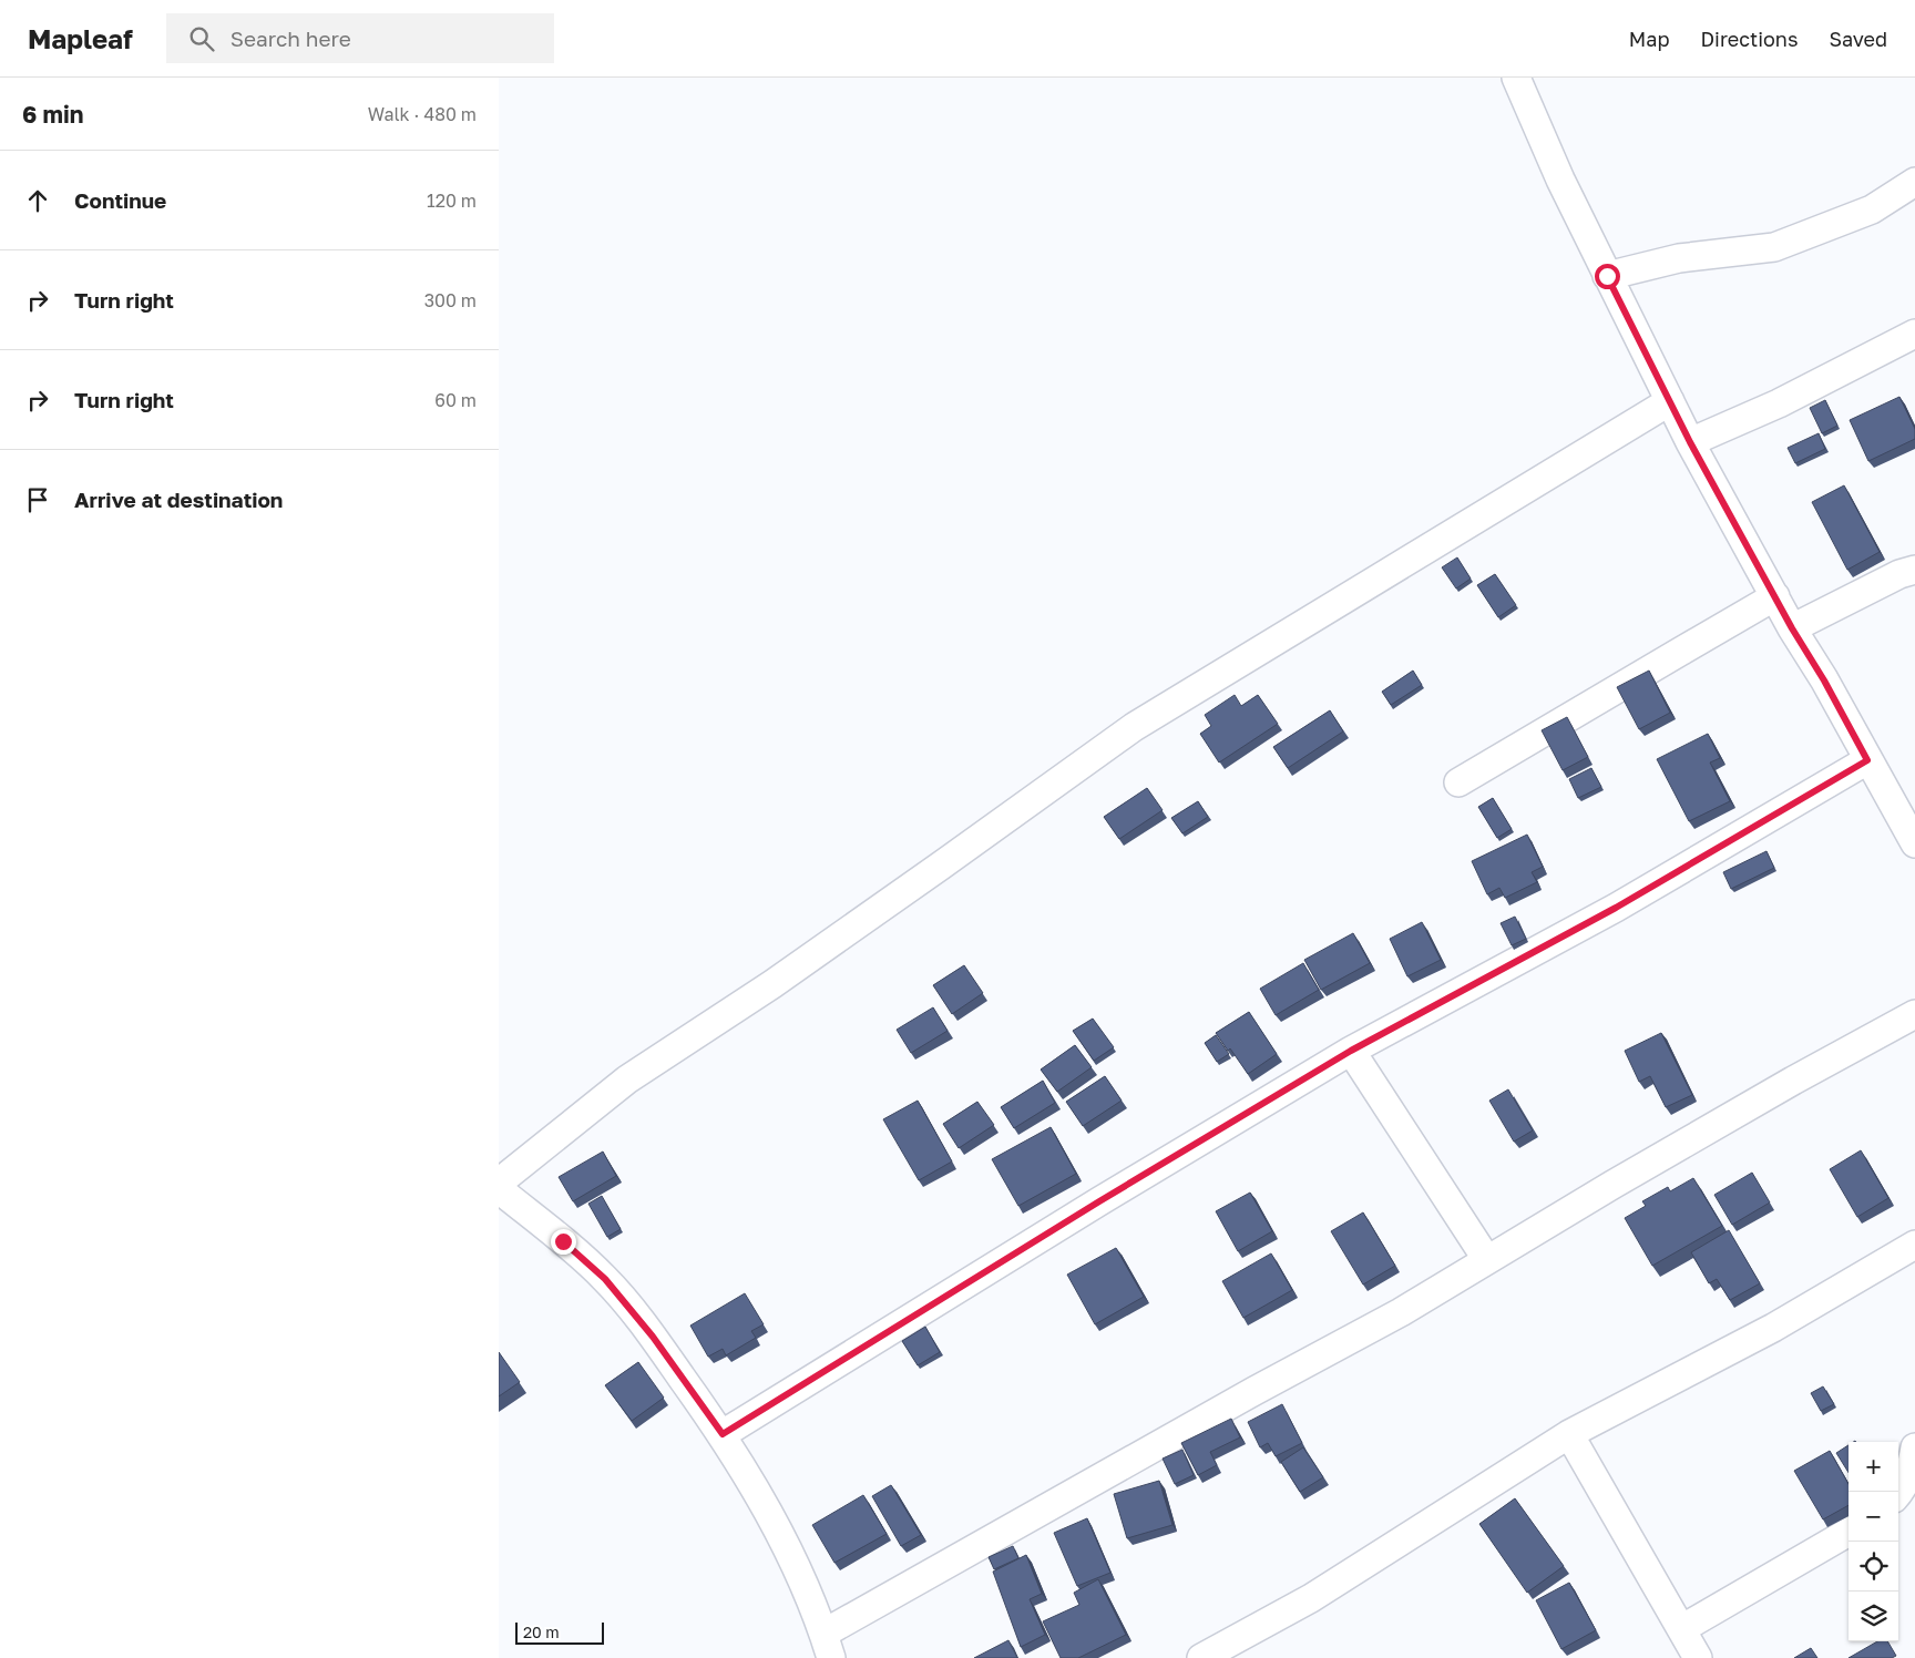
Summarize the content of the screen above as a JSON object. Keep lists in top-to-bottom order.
{
  "scale_bar": "20 m",
  "page": {
    "header": "Mapleaf",
    "search": "Search here",
    "nav": ["Map", "Directions", "Saved"],
    "heading": ["6 min", "Walk · 480 m"],
    "list": [
      ["Continue", "120 m"],
      ["Turn right", "300 m"],
      ["Turn right", "60 m"],
      "Arrive at destination"
    ],
    "map_buttons": ["+", "−"],
    "scale": "20 m"
  }
}
